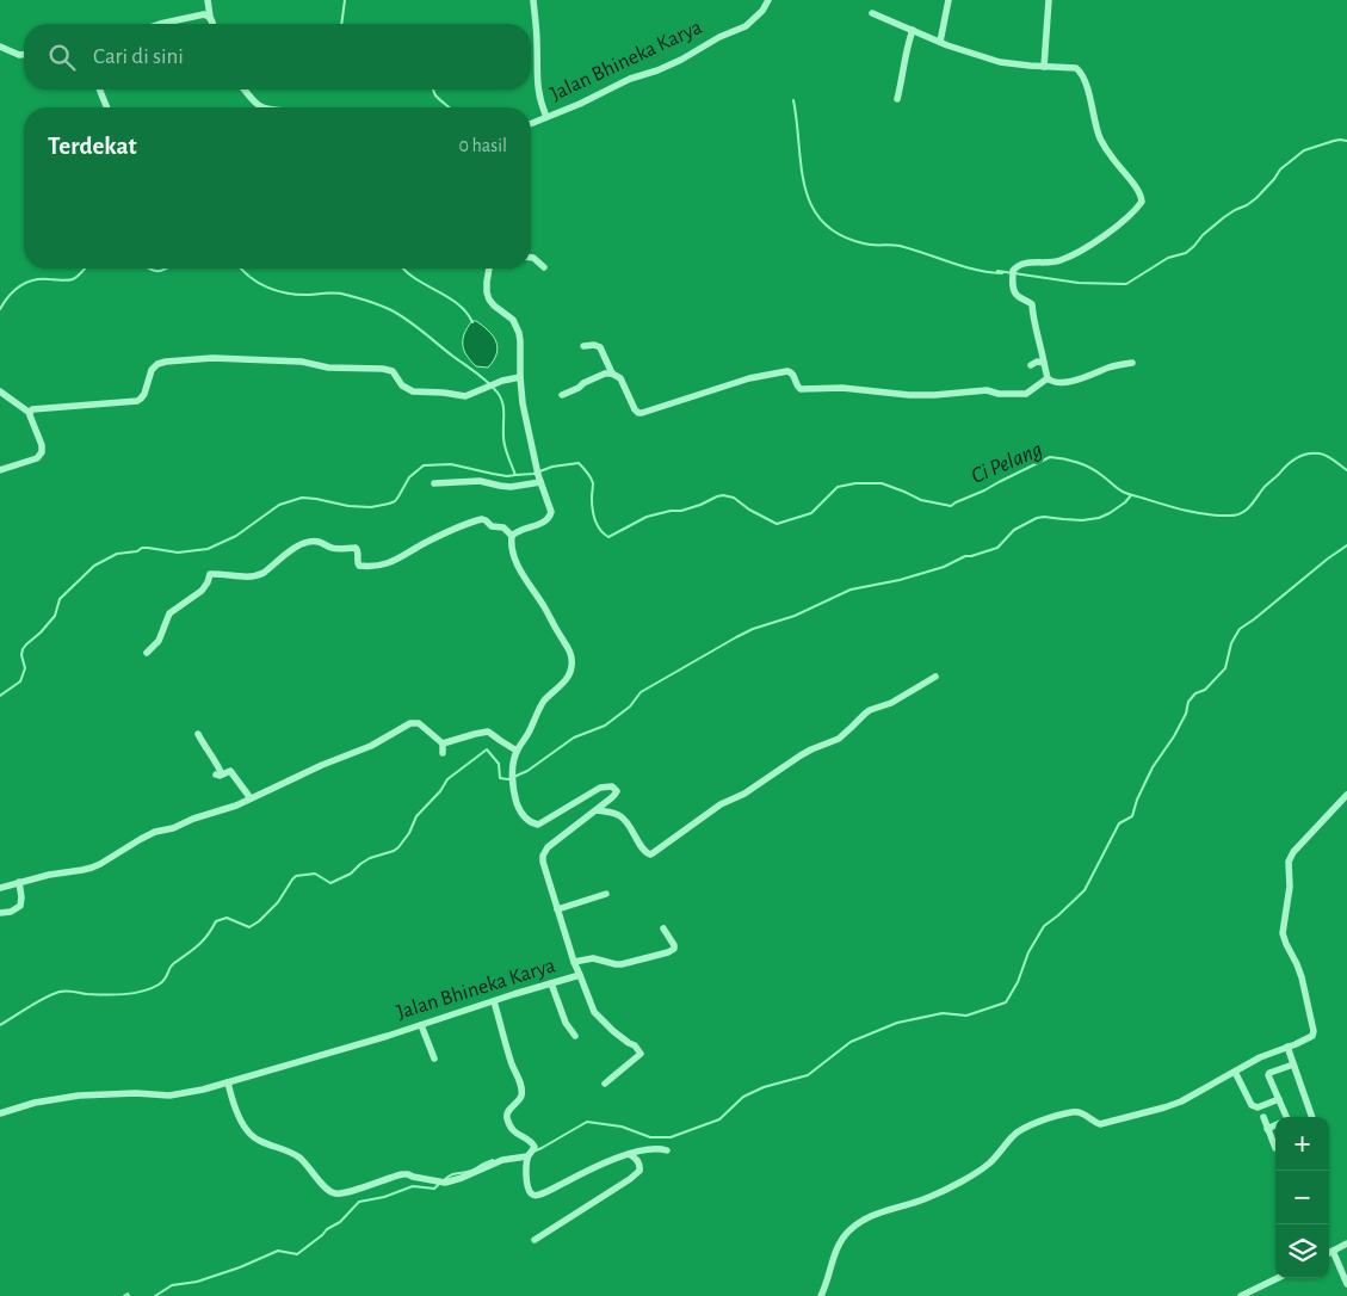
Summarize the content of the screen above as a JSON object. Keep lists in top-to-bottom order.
{
  "streets": {
    "street": ["Jalan Bhineka Karya"]
  },
  "water": ["Ci Pelang"],
  "page": {
    "search": "Cari di sini",
    "heading": ["Terdekat", "0 hasil"],
    "map_buttons": ["+", "−"]
  }
}
